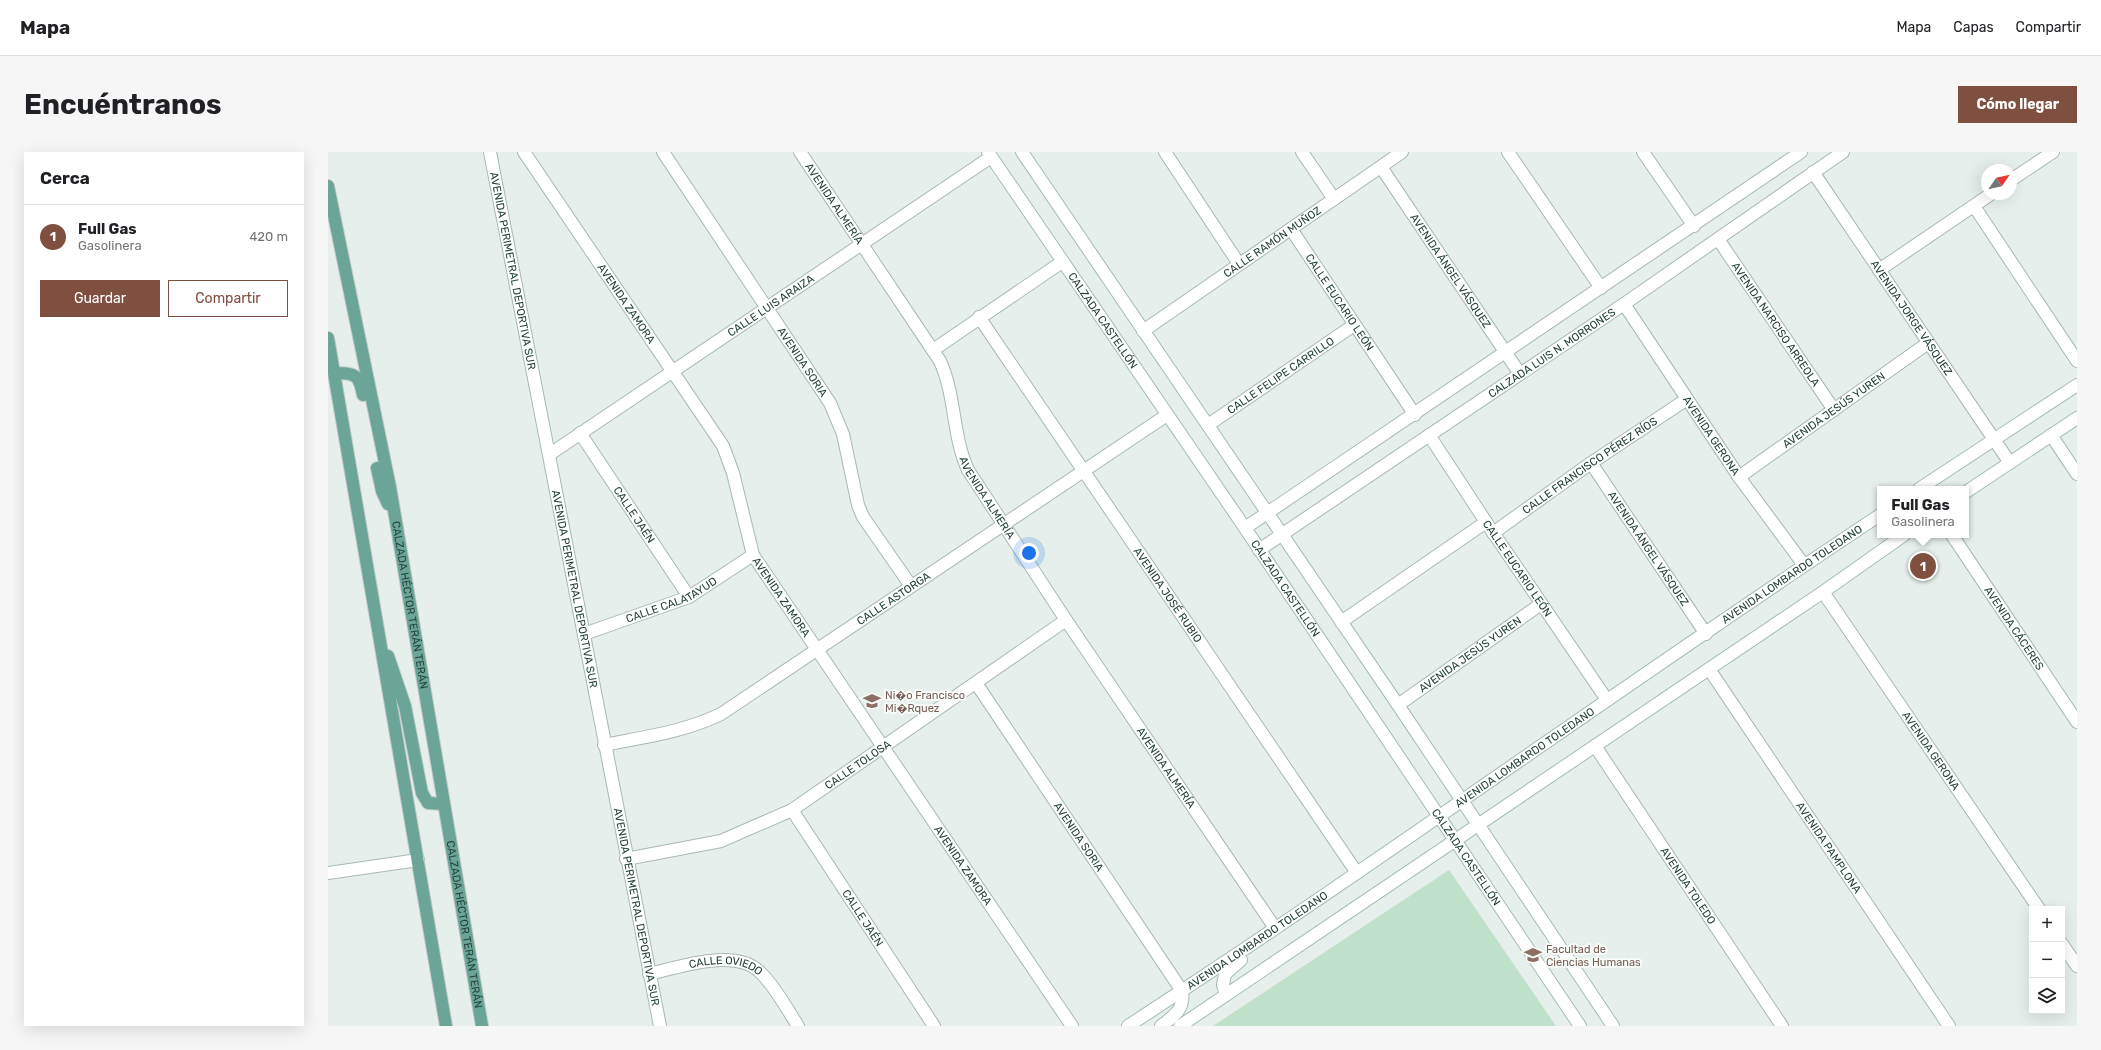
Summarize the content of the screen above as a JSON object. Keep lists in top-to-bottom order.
{
  "streets": {
    "main road": ["CALZADA HÉCTOR TERÁN TERÁN"],
    "street": [
      "AVENIDA ALMERÍA",
      "CALLE RAMÓN MUÑOZ",
      "AVENIDA ÁNGEL VÁSQUEZ",
      "AVENIDA PERIMETRAL DEPORTIVA SUR",
      "CALLE EUCARIO LEÓN",
      "AVENIDA ZAMORA",
      "CALLE LUIS ARAIZA",
      "AVENIDA JORGE VÁSQUEZ",
      "CALZADA CASTELLÓN",
      "AVENIDA NARCISO ARREOLA",
      "CALZADA LUIS N. MORRONES",
      "AVENIDA SORIA",
      "CALLE FELIPE CARRILLO",
      "AVENIDA JESÚS YUREN",
      "AVENIDA GERONA",
      "CALLE FRANCISCO PÉREZ RÍOS",
      "CALLE JAÉN",
      "AVENIDA LOMBARDO TOLEDANO",
      "AVENIDA JOSÉ RUBIO",
      "CALLE ASTORGA",
      "CALLE CALATAYUD",
      "AVENIDA CÁCERES",
      "CALLE TOLOSA",
      "AVENIDA PAMPLONA",
      "AVENIDA TOLEDO",
      "CALLE OVIEDO"
    ]
  },
  "crossings": [
    ["AVENIDA ALMERÍA", "CALLE LUIS ARAIZA"],
    ["AVENIDA ALMERÍA", "AVENIDA LOMBARDO TOLEDANO"],
    ["AVENIDA ALMERÍA", "CALLE ASTORGA"],
    ["AVENIDA ALMERÍA", "CALLE TOLOSA"],
    ["CALLE RAMÓN MUÑOZ", "AVENIDA ÁNGEL VÁSQUEZ"],
    ["CALLE RAMÓN MUÑOZ", "CALLE EUCARIO LEÓN"],
    ["AVENIDA ÁNGEL VÁSQUEZ", "CALZADA LUIS N. MORRONES"],
    ["AVENIDA ÁNGEL VÁSQUEZ", "CALLE FRANCISCO PÉREZ RÍOS"],
    ["AVENIDA ÁNGEL VÁSQUEZ", "AVENIDA LOMBARDO TOLEDANO"],
    ["AVENIDA PERIMETRAL DEPORTIVA SUR", "CALLE LUIS ARAIZA"],
    ["AVENIDA PERIMETRAL DEPORTIVA SUR", "CALLE ASTORGA"],
    ["AVENIDA PERIMETRAL DEPORTIVA SUR", "CALLE CALATAYUD"],
    ["AVENIDA PERIMETRAL DEPORTIVA SUR", "CALLE TOLOSA"],
    ["AVENIDA PERIMETRAL DEPORTIVA SUR", "CALLE OVIEDO"],
    ["CALLE EUCARIO LEÓN", "CALZADA LUIS N. MORRONES"],
    ["CALLE EUCARIO LEÓN", "CALLE FELIPE CARRILLO"],
    ["CALLE EUCARIO LEÓN", "AVENIDA JESÚS YUREN"],
    ["CALLE EUCARIO LEÓN", "CALLE FRANCISCO PÉREZ RÍOS"],
    ["CALLE EUCARIO LEÓN", "AVENIDA LOMBARDO TOLEDANO"],
    ["AVENIDA ZAMORA", "CALLE LUIS ARAIZA"],
    ["AVENIDA ZAMORA", "CALLE ASTORGA"],
    ["AVENIDA ZAMORA", "CALLE CALATAYUD"],
    ["AVENIDA ZAMORA", "CALLE TOLOSA"],
    ["CALLE LUIS ARAIZA", "CALZADA CASTELLÓN"],
    ["CALLE LUIS ARAIZA", "AVENIDA SORIA"],
    ["CALLE LUIS ARAIZA", "CALLE JAÉN"],
    ["AVENIDA JORGE VÁSQUEZ", "CALZADA LUIS N. MORRONES"],
    ["AVENIDA JORGE VÁSQUEZ", "AVENIDA JESÚS YUREN"],
    ["CALZADA CASTELLÓN", "CALZADA LUIS N. MORRONES"],
    ["CALZADA CASTELLÓN", "AVENIDA LOMBARDO TOLEDANO"],
    ["CALZADA CASTELLÓN", "CALLE ASTORGA"],
    ["AVENIDA NARCISO ARREOLA", "CALZADA LUIS N. MORRONES"],
    ["AVENIDA NARCISO ARREOLA", "AVENIDA JESÚS YUREN"],
    ["CALZADA LUIS N. MORRONES", "AVENIDA GERONA"],
    ["AVENIDA SORIA", "AVENIDA LOMBARDO TOLEDANO"],
    ["AVENIDA SORIA", "CALLE ASTORGA"],
    ["AVENIDA SORIA", "CALLE TOLOSA"],
    ["AVENIDA JESÚS YUREN", "AVENIDA GERONA"],
    ["AVENIDA GERONA", "CALLE FRANCISCO PÉREZ RÍOS"],
    ["AVENIDA GERONA", "AVENIDA LOMBARDO TOLEDANO"],
    ["CALLE JAÉN", "CALLE CALATAYUD"],
    ["CALLE JAÉN", "CALLE TOLOSA"],
    ["AVENIDA LOMBARDO TOLEDANO", "AVENIDA JOSÉ RUBIO"],
    ["AVENIDA JOSÉ RUBIO", "CALLE ASTORGA"]
  ],
  "places": {
    "school or university": ["Ni�o Francisco Mi�Rquez", "Facultad de Ciencias Humanas"]
  },
  "north": "top right",
  "page": {
    "header": "Mapa",
    "nav": ["Mapa", "Capas", "Compartir"],
    "buttons": [
      "Cómo llegar",
      ["Guardar", "Compartir"]
    ],
    "title": "Encuéntranos",
    "heading": "Cerca",
    "list": [
      {
        "mark": "1",
        "name": "Full Gas",
        "note": "Gasolinera",
        "value": "420 m"
      }
    ],
    "popup": ["Full Gas", "Gasolinera"],
    "pins": "1",
    "map_buttons": ["+", "−"]
  }
}
